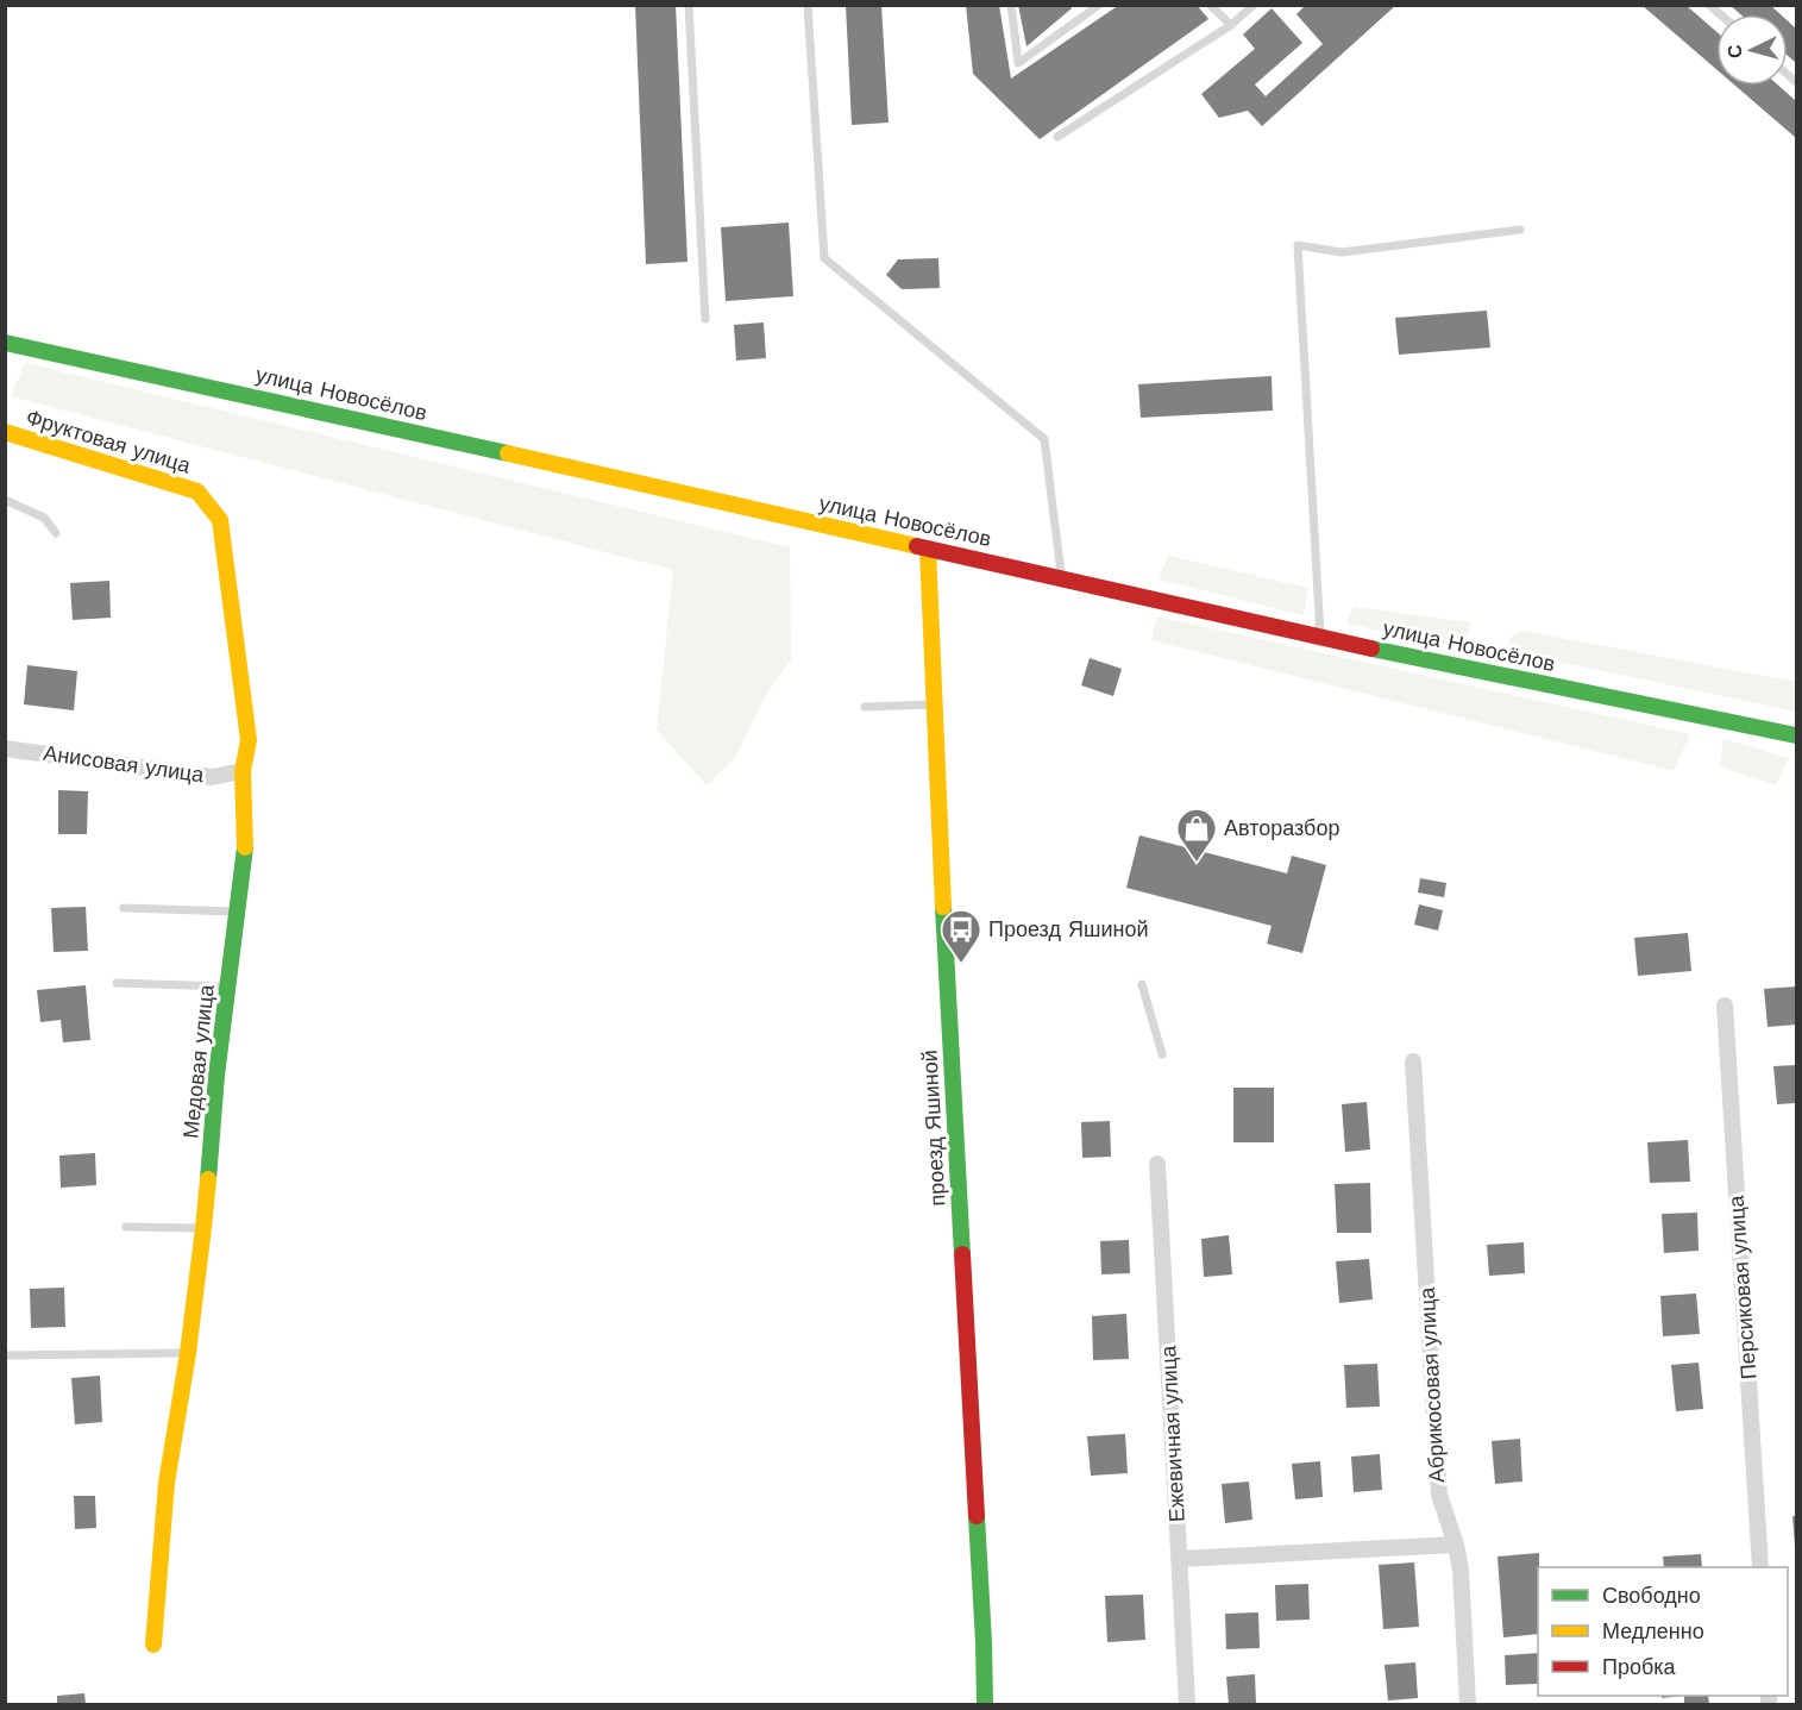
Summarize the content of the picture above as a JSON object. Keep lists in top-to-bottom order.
{
  "streets": {
    "street": [
      "улица Новосёлов",
      "Фруктовая улица",
      "Анисовая улица",
      "Медовая улица",
      "проезд Яшиной",
      "Персиковая улица",
      "Абрикосовая улица",
      "Ежевичная улица"
    ]
  },
  "crossings": [
    ["улица Новосёлов", "проезд Яшиной"],
    ["Фруктовая улица", "Медовая улица"],
    ["Анисовая улица", "Медовая улица"]
  ],
  "places": {
    "shop": ["Авторазбор"],
    "bus stop": ["Проезд Яшиной"]
  },
  "legend": ["Свободно", "Медленно", "Пробка"],
  "north": "left"
}
